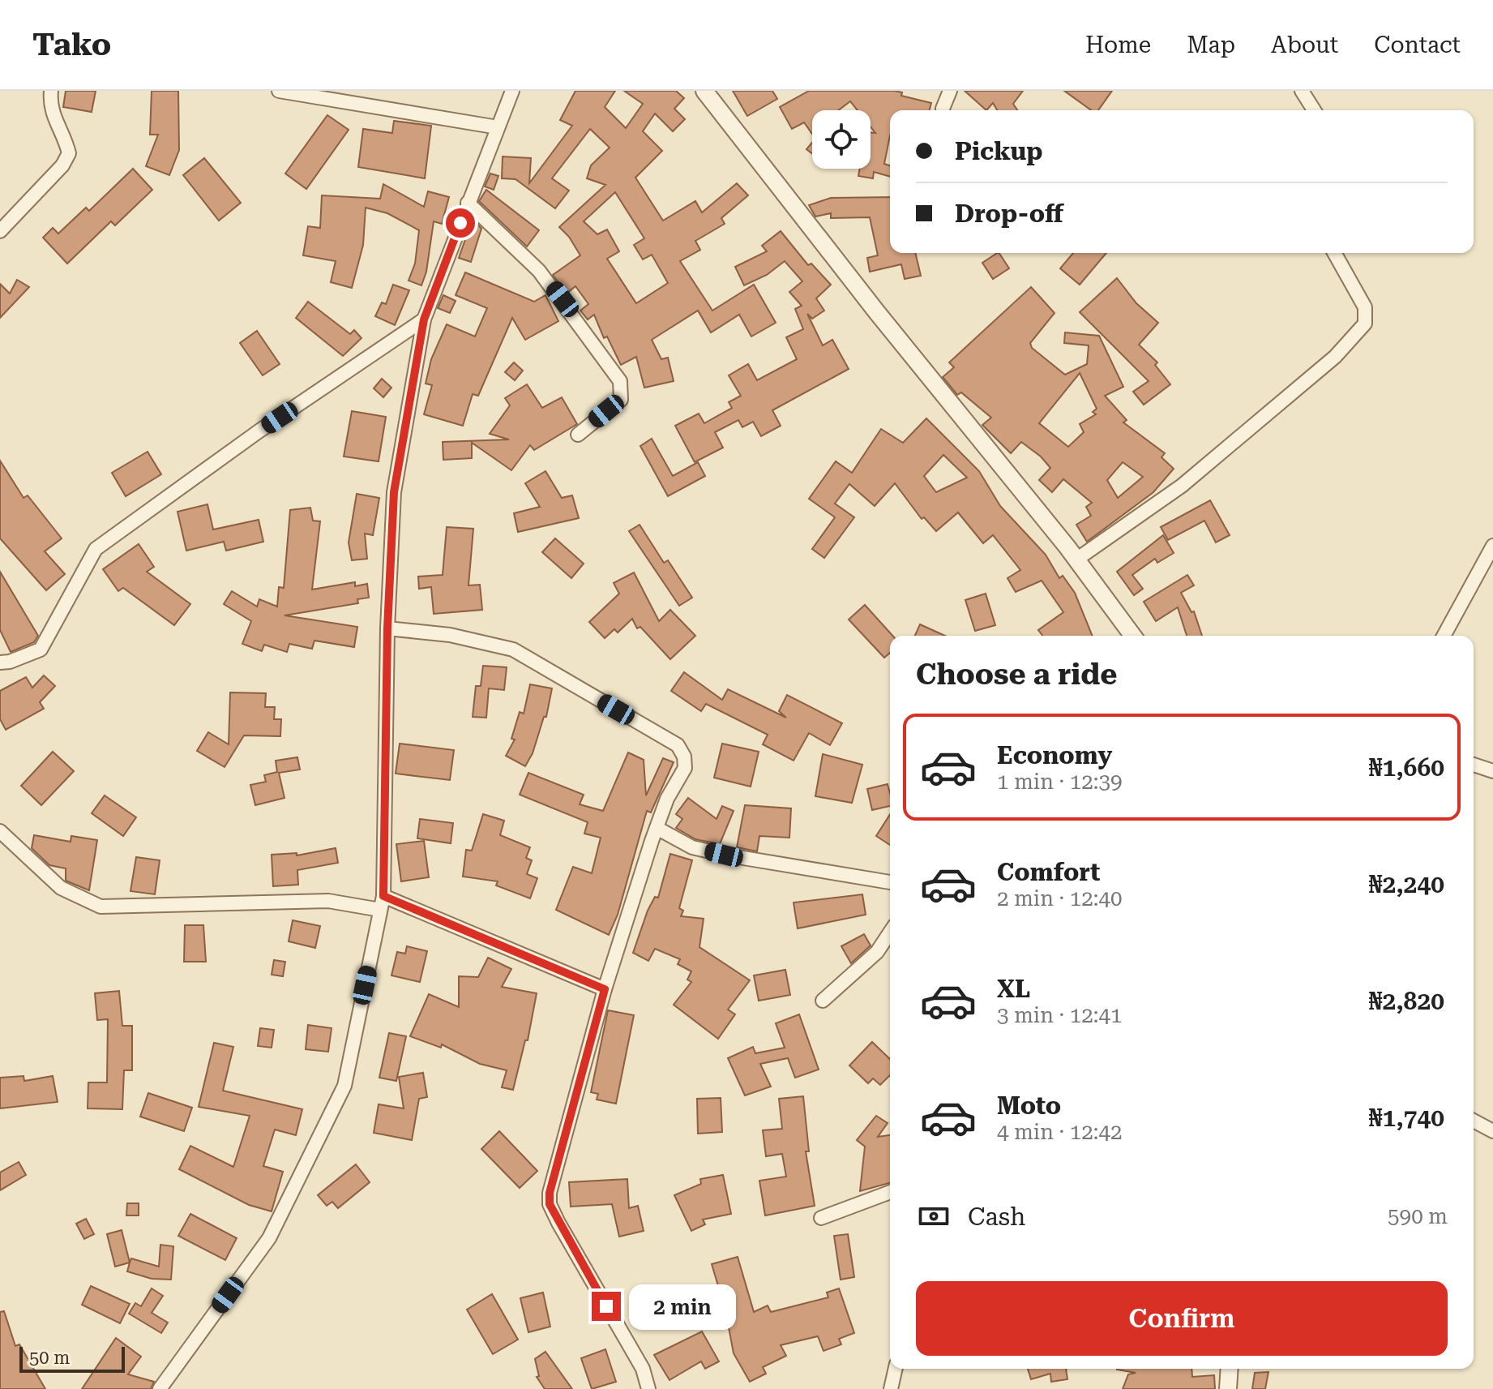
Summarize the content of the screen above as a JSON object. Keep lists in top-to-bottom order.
{
  "scale_bar": "50 m",
  "page": {
    "header": "Tako",
    "nav": [
      "Home",
      "Map",
      "About",
      "Contact"
    ],
    "banner": ["Pickup", "Drop-off"],
    "heading": "Choose a ride",
    "list": [
      {
        "name": "Economy",
        "note": "1 min · 12:39",
        "value": "₦1,660"
      },
      {
        "name": "Comfort",
        "note": "2 min · 12:40",
        "value": "₦2,240"
      },
      {
        "name": "XL",
        "note": "3 min · 12:41",
        "value": "₦2,820"
      },
      {
        "name": "Moto",
        "note": "4 min · 12:42",
        "value": "₦1,740"
      }
    ],
    "pay": ["Cash", "590 m"],
    "buttons": "Confirm",
    "bubble": "2 min",
    "scale": "50 m"
  }
}
